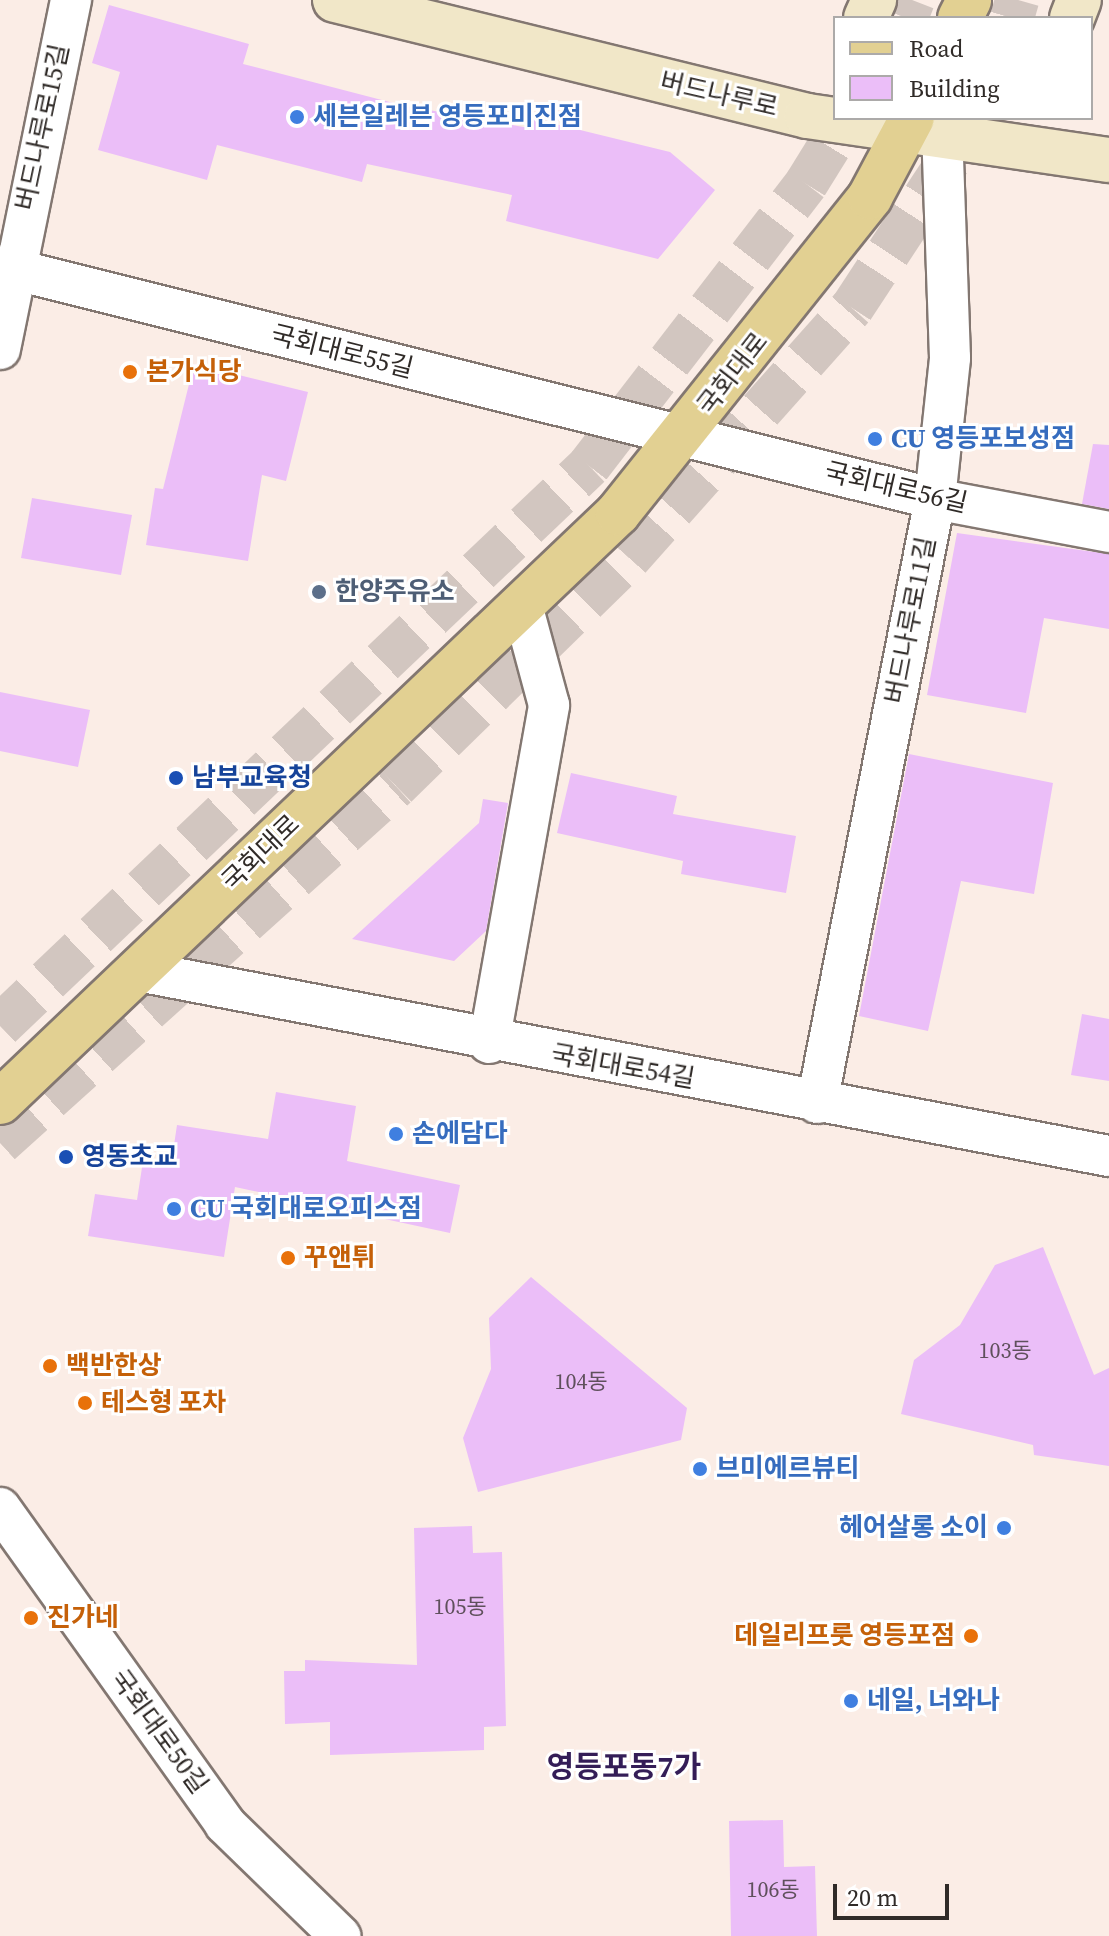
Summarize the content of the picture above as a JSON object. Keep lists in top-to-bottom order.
{
  "streets": {
    "main road": ["버드나루로", "국회대로"],
    "street": [
      "버드나루로15길",
      "국회대로55길",
      "국회대로56길",
      "버드나루로11길",
      "국회대로54길",
      "국회대로50길"
    ]
  },
  "crossings": [
    ["버드나루로", "국회대로"],
    ["버드나루로", "버드나루로11길"],
    ["버드나루로15길", "국회대로55길"],
    ["국회대로55길", "국회대로"],
    ["국회대로55길", "국회대로56길"],
    ["국회대로", "국회대로56길"],
    ["국회대로", "버드나루로11길"],
    ["국회대로", "국회대로54길"],
    ["국회대로56길", "버드나루로11길"],
    ["버드나루로11길", "국회대로54길"]
  ],
  "districts": ["영등포동7가"],
  "places": [
    "세븐일레븐 영등포미진점",
    "본가식당",
    "CU 영등포보성점",
    "한양주유소",
    "남부교육청",
    "손에담다",
    "영동초교",
    "CU 국회대로오피스점",
    "꾸앤튀",
    "백반한상",
    "테스형 포차",
    "브미에르뷰티",
    "헤어살롱 소이",
    "진가네",
    "데일리프룻 영등포점",
    "네일, 너와나"
  ],
  "house_numbers": [
    "103동",
    "104동",
    "105동",
    "106동"
  ],
  "legend": ["Road", "Building"],
  "scale_bar": "20 m"
}
